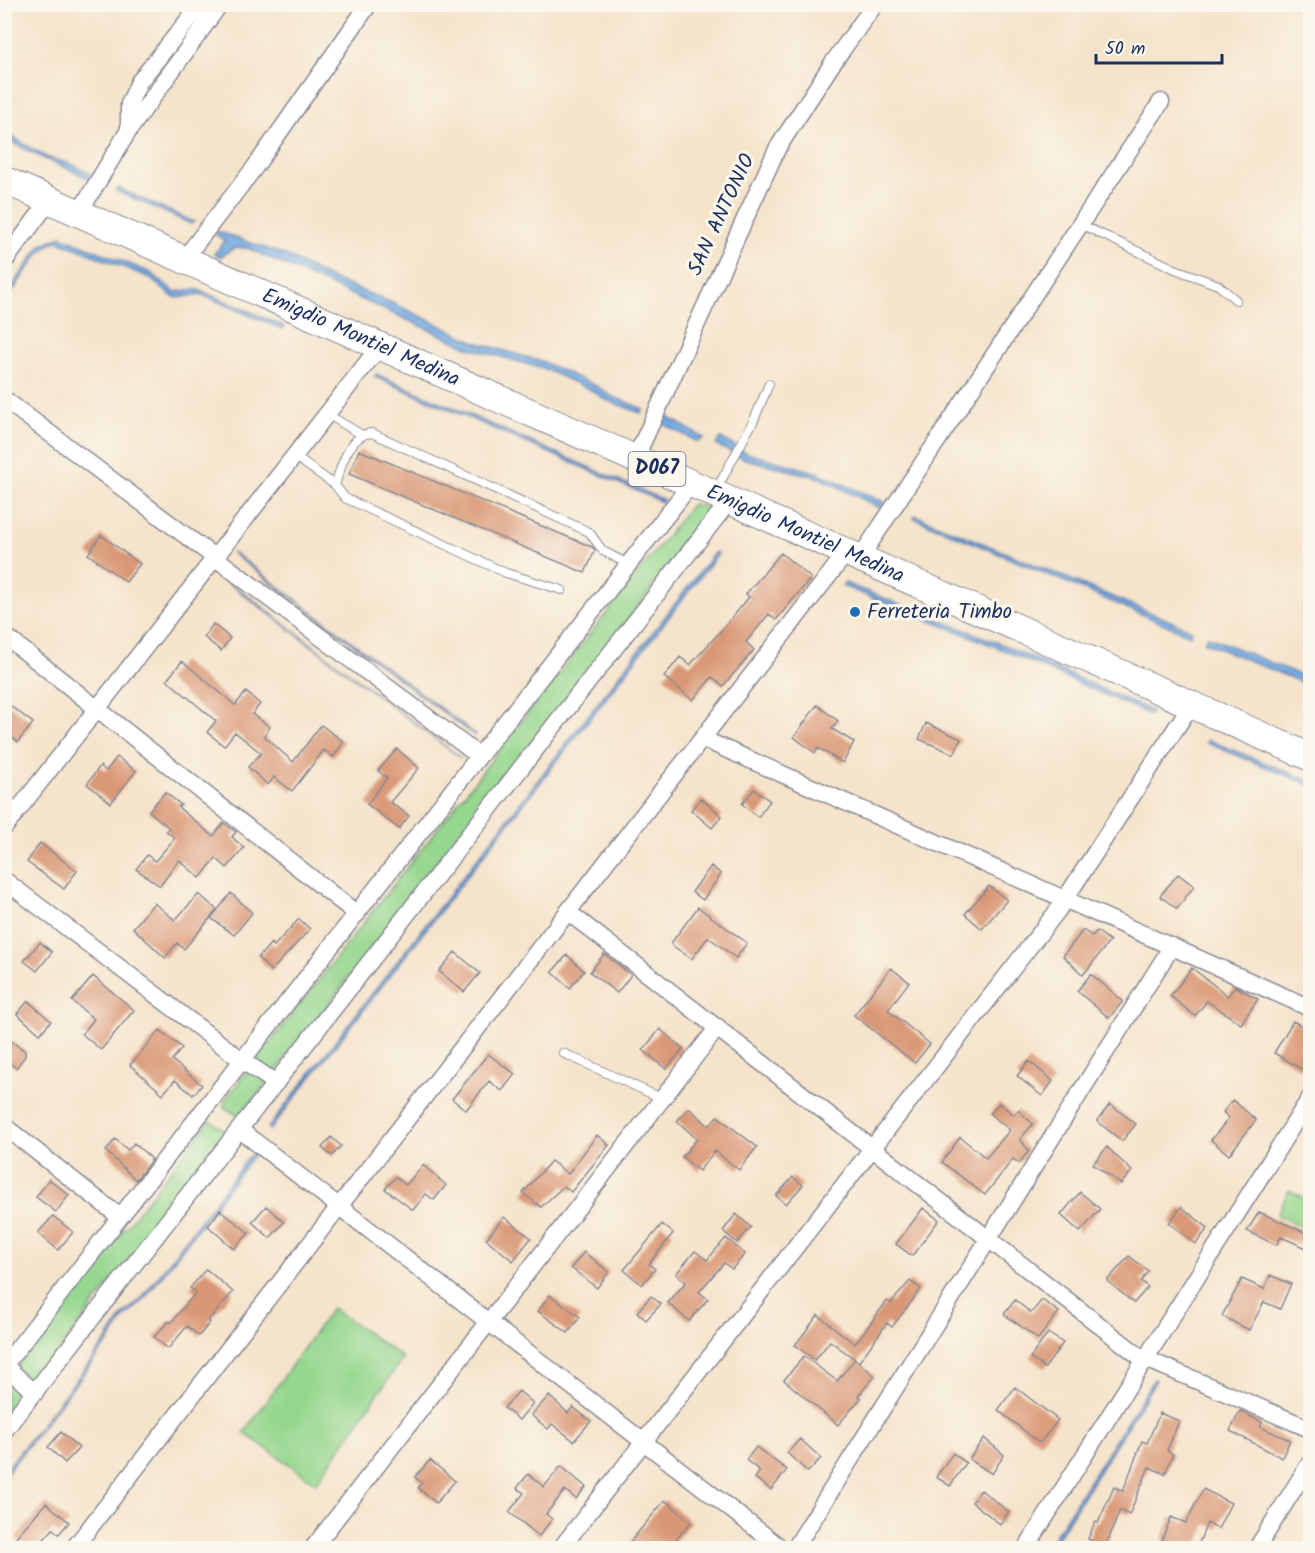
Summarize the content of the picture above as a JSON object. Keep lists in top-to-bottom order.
{
  "streets": {
    "main road": ["Emigdio Montiel Medina", "D067"],
    "street": ["SAN ANTONIO"]
  },
  "crossings": [
    ["SAN ANTONIO", "Emigdio Montiel Medina"]
  ],
  "places": ["Ferreteria Timbo"],
  "scale_bar": "50 m"
}
